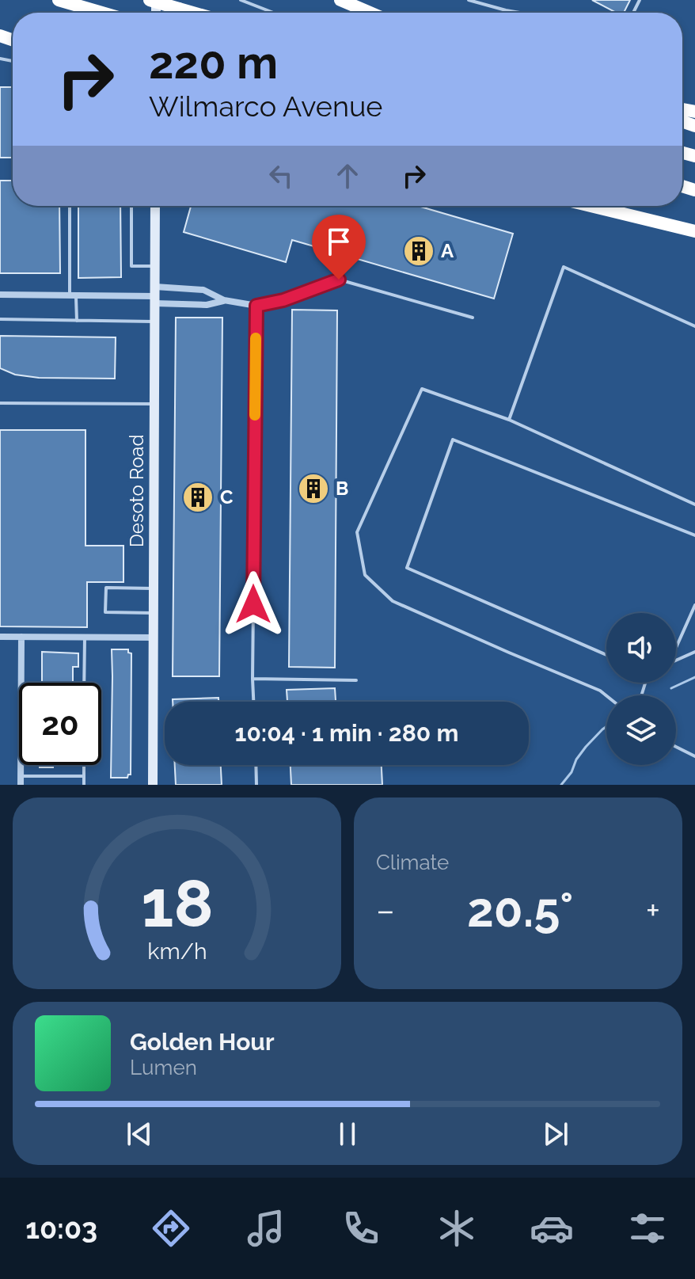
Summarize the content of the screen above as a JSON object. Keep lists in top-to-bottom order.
{
  "streets": {
    "street": ["Desoto Road"]
  },
  "places": {
    "building": ["A", "B", "C"]
  },
  "page": {
    "turn": ["220 m", "Wilmarco Avenue"],
    "limit": "20",
    "trip": "10:04 · 1 min · 280 m",
    "tile": "Climate",
    "heat": ["−", "20.5°", "+"],
    "song": ["Golden Hour", "Lumen"],
    "tabs": "10:03",
    "gauge": ["18", "km/h"]
  }
}
